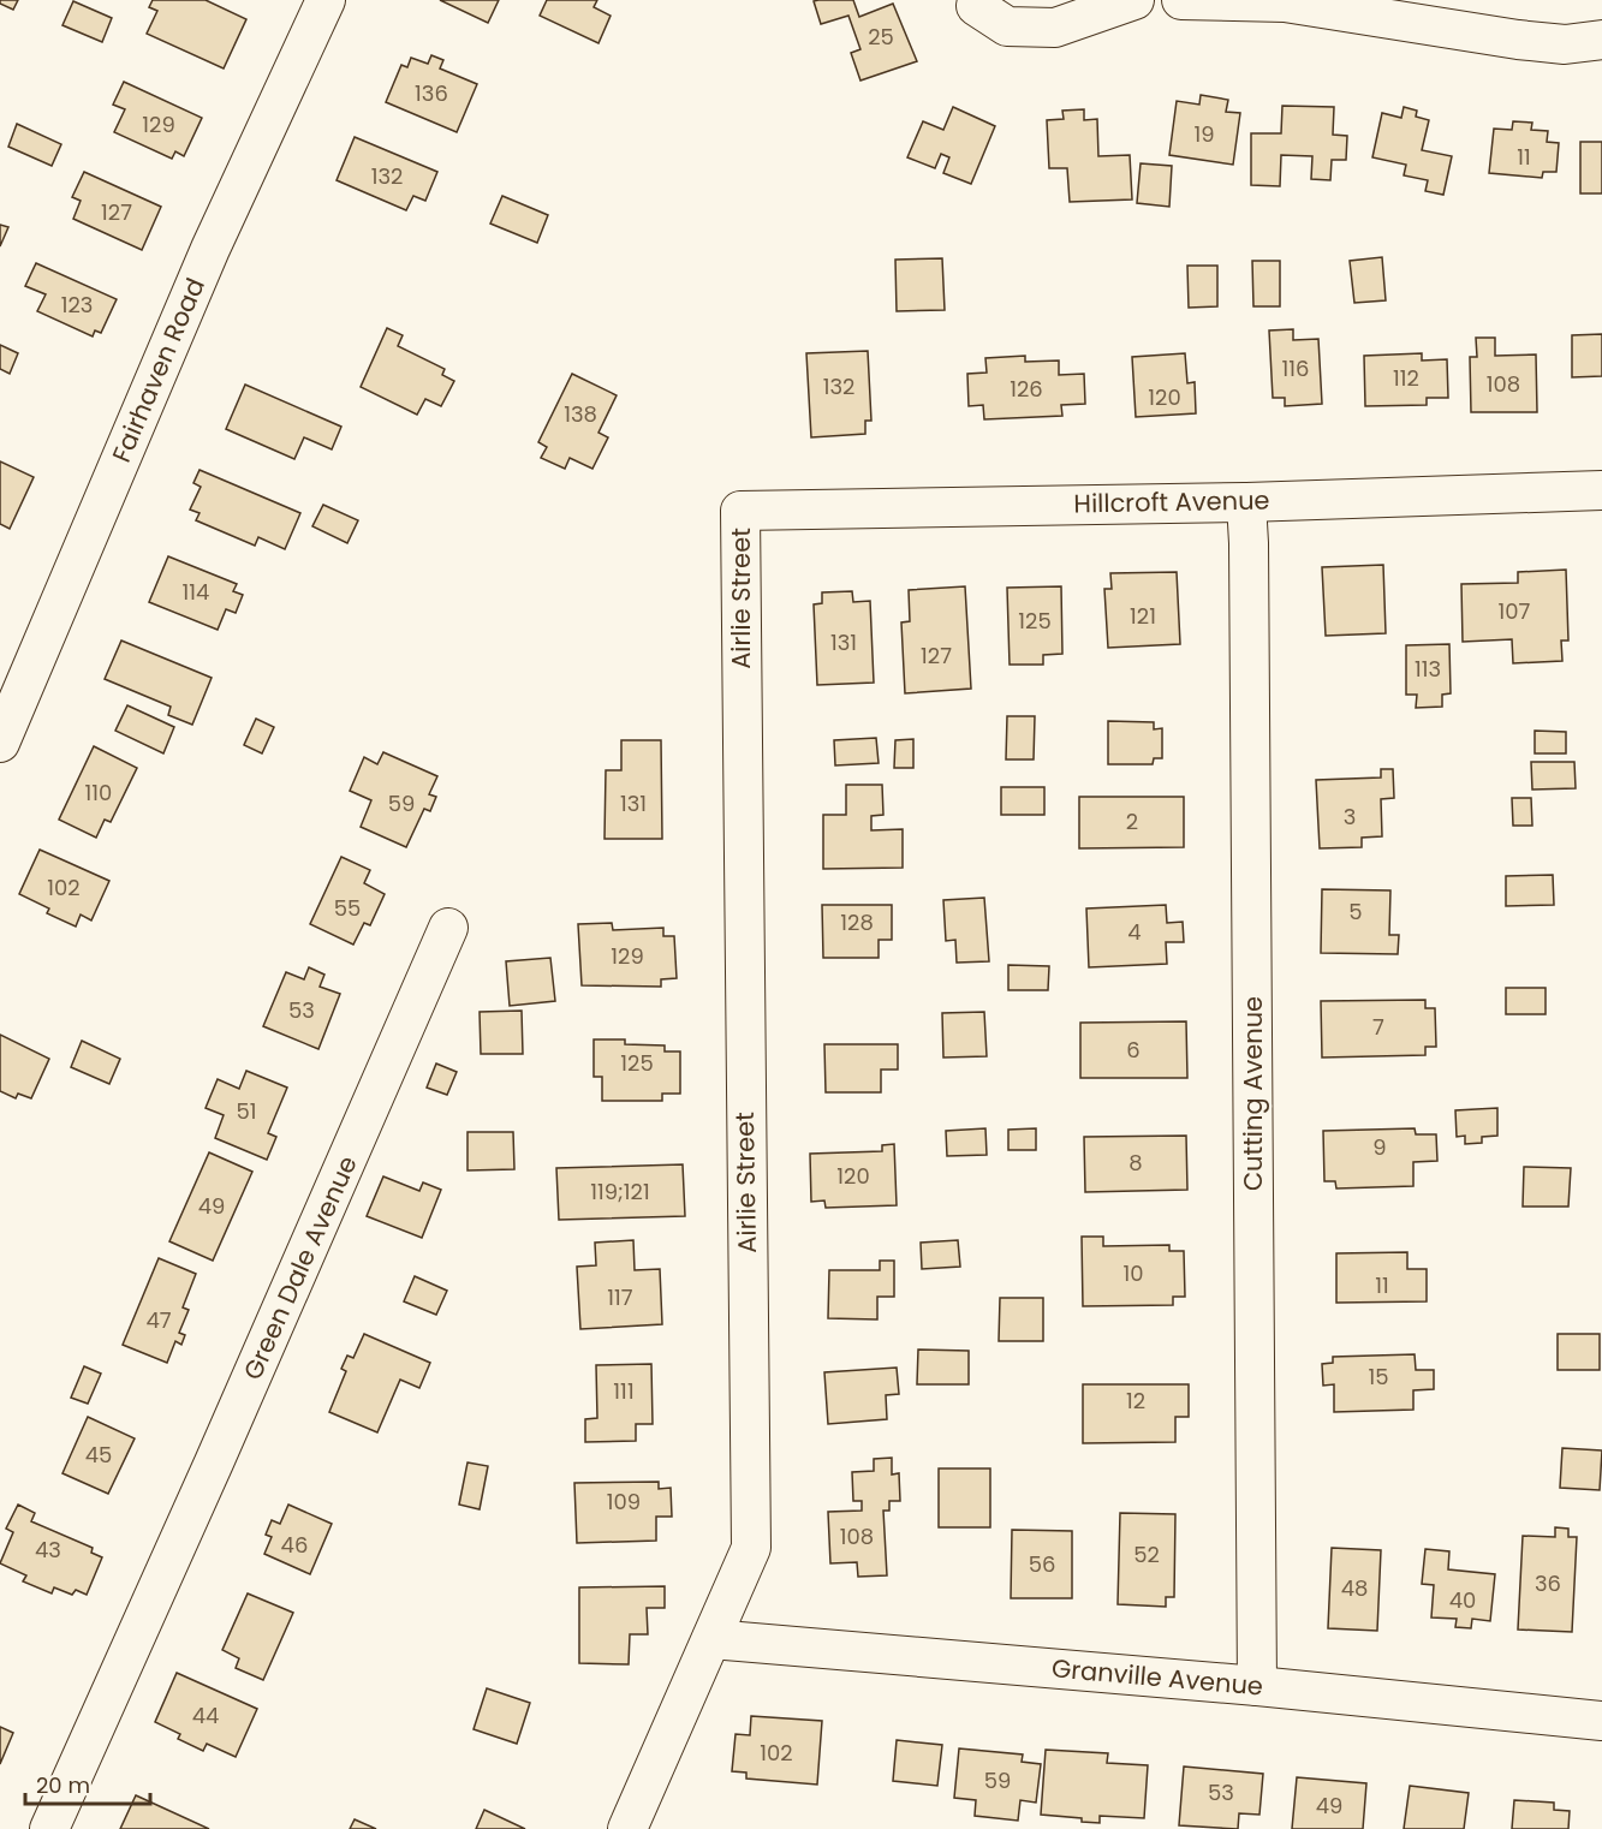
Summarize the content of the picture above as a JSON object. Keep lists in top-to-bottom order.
{
  "streets": {
    "street": [
      "Fairhaven Road",
      "Hillcroft Avenue",
      "Airlie Street",
      "Cutting Avenue",
      "Green Dale Avenue",
      "Granville Avenue"
    ]
  },
  "crossings": [
    ["Hillcroft Avenue", "Airlie Street"],
    ["Hillcroft Avenue", "Cutting Avenue"],
    ["Airlie Street", "Granville Avenue"],
    ["Cutting Avenue", "Granville Avenue"]
  ],
  "house_numbers": [
    "25",
    "136",
    "129",
    "19",
    "11",
    "132",
    "127",
    "123",
    "116",
    "112",
    "108",
    "132",
    "126",
    "120",
    "138",
    "114",
    "107",
    "121",
    "125",
    "131",
    "127",
    "113",
    "110",
    "59",
    "131",
    "3",
    "2",
    "102",
    "55",
    "5",
    "128",
    "4",
    "129",
    "53",
    "7",
    "6",
    "125",
    "51",
    "9",
    "8",
    "120",
    "119;121",
    "49",
    "10",
    "11",
    "117",
    "47",
    "15",
    "111",
    "12",
    "45",
    "109",
    "108",
    "46",
    "43",
    "52",
    "56",
    "36",
    "48",
    "40",
    "44",
    "102",
    "59",
    "53",
    "49"
  ],
  "scale_bar": "20 m"
}
